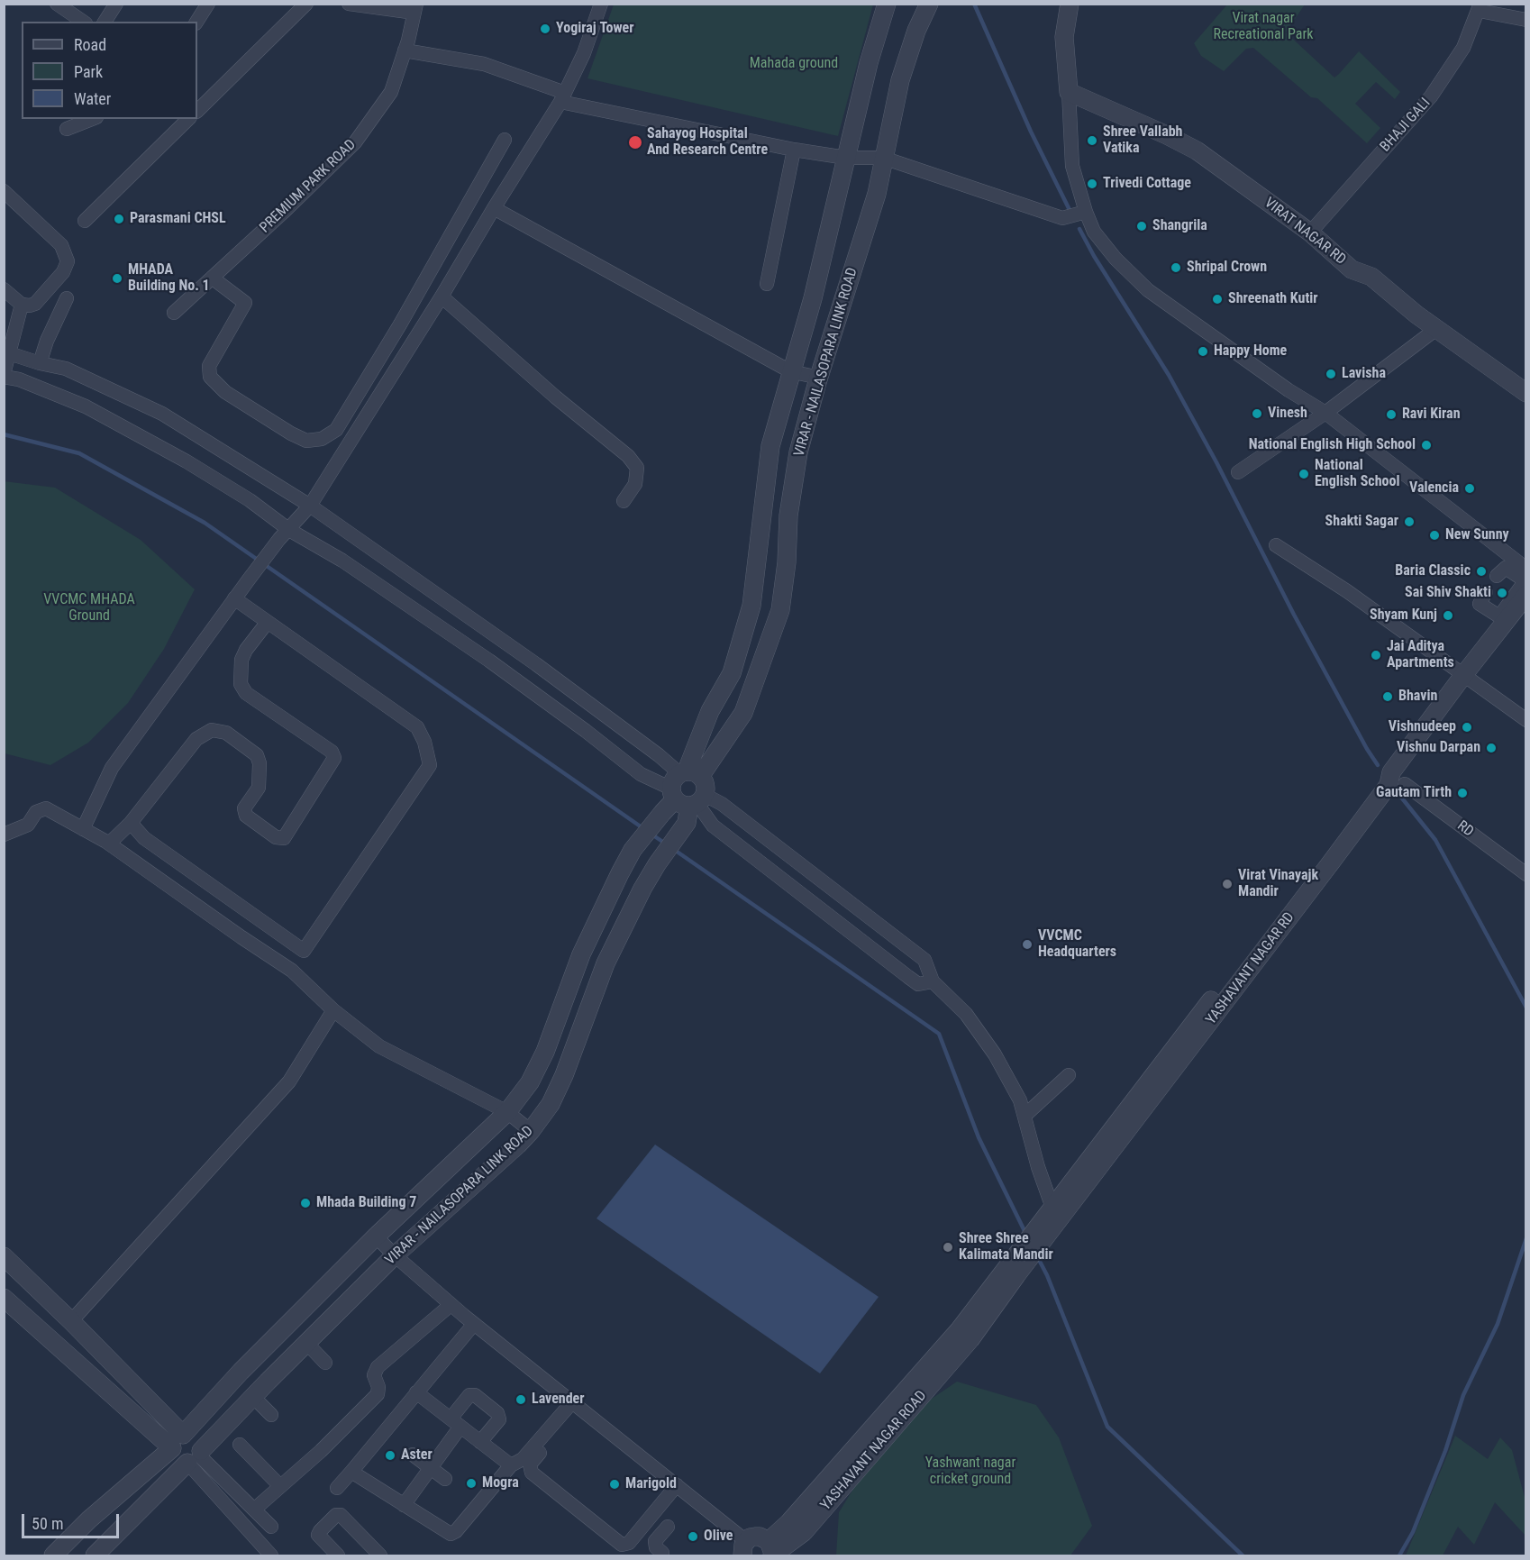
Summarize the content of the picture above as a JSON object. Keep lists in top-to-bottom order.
{
  "streets": {
    "street": [
      "BHAJI GALI",
      "PREMIUM PARK ROAD",
      "VIRAT NAGAR RD",
      "VIRAR - NAILASOPARA LINK ROAD",
      "RD",
      "YASHAVANT NAGAR RD",
      "YASHAVANT NAGAR ROAD"
    ]
  },
  "crossings": [
    ["BHAJI GALI", "VIRAT NAGAR RD"],
    ["RD", "YASHAVANT NAGAR RD"],
    ["YASHAVANT NAGAR RD", "YASHAVANT NAGAR ROAD"]
  ],
  "parks": [
    "Virat nagar Recreational Park",
    "Mahada ground",
    "VVCMC MHADA Ground",
    "Yashwant nagar cricket ground"
  ],
  "places": [
    "Yogiraj Tower",
    "Shree Vallabh Vatika",
    "Sahayog Hospital And Research Centre",
    "Trivedi Cottage",
    "Parasmani CHSL",
    "Shangrila",
    "Shripal Crown",
    "MHADA Building No. 1",
    "Shreenath Kutir",
    "Happy Home",
    "Lavisha",
    "Vinesh",
    "Ravi Kiran",
    "National English High School",
    "National English School",
    "Valencia",
    "Shakti Sagar",
    "New Sunny",
    "Baria Classic",
    "Sai Shiv Shakti",
    "Shyam Kunj",
    "Jai Aditya Apartments",
    "Bhavin",
    "Vishnudeep",
    "Vishnu Darpan",
    "Gautam Tirth",
    "Virat Vinayajk Mandir",
    "VVCMC Headquarters",
    "Mhada Building 7",
    "Shree Shree Kalimata Mandir",
    "Lavender",
    "Aster",
    "Mogra",
    "Marigold",
    "Olive"
  ],
  "legend": ["Road", "Park", "Water"],
  "scale_bar": "50 m"
}
